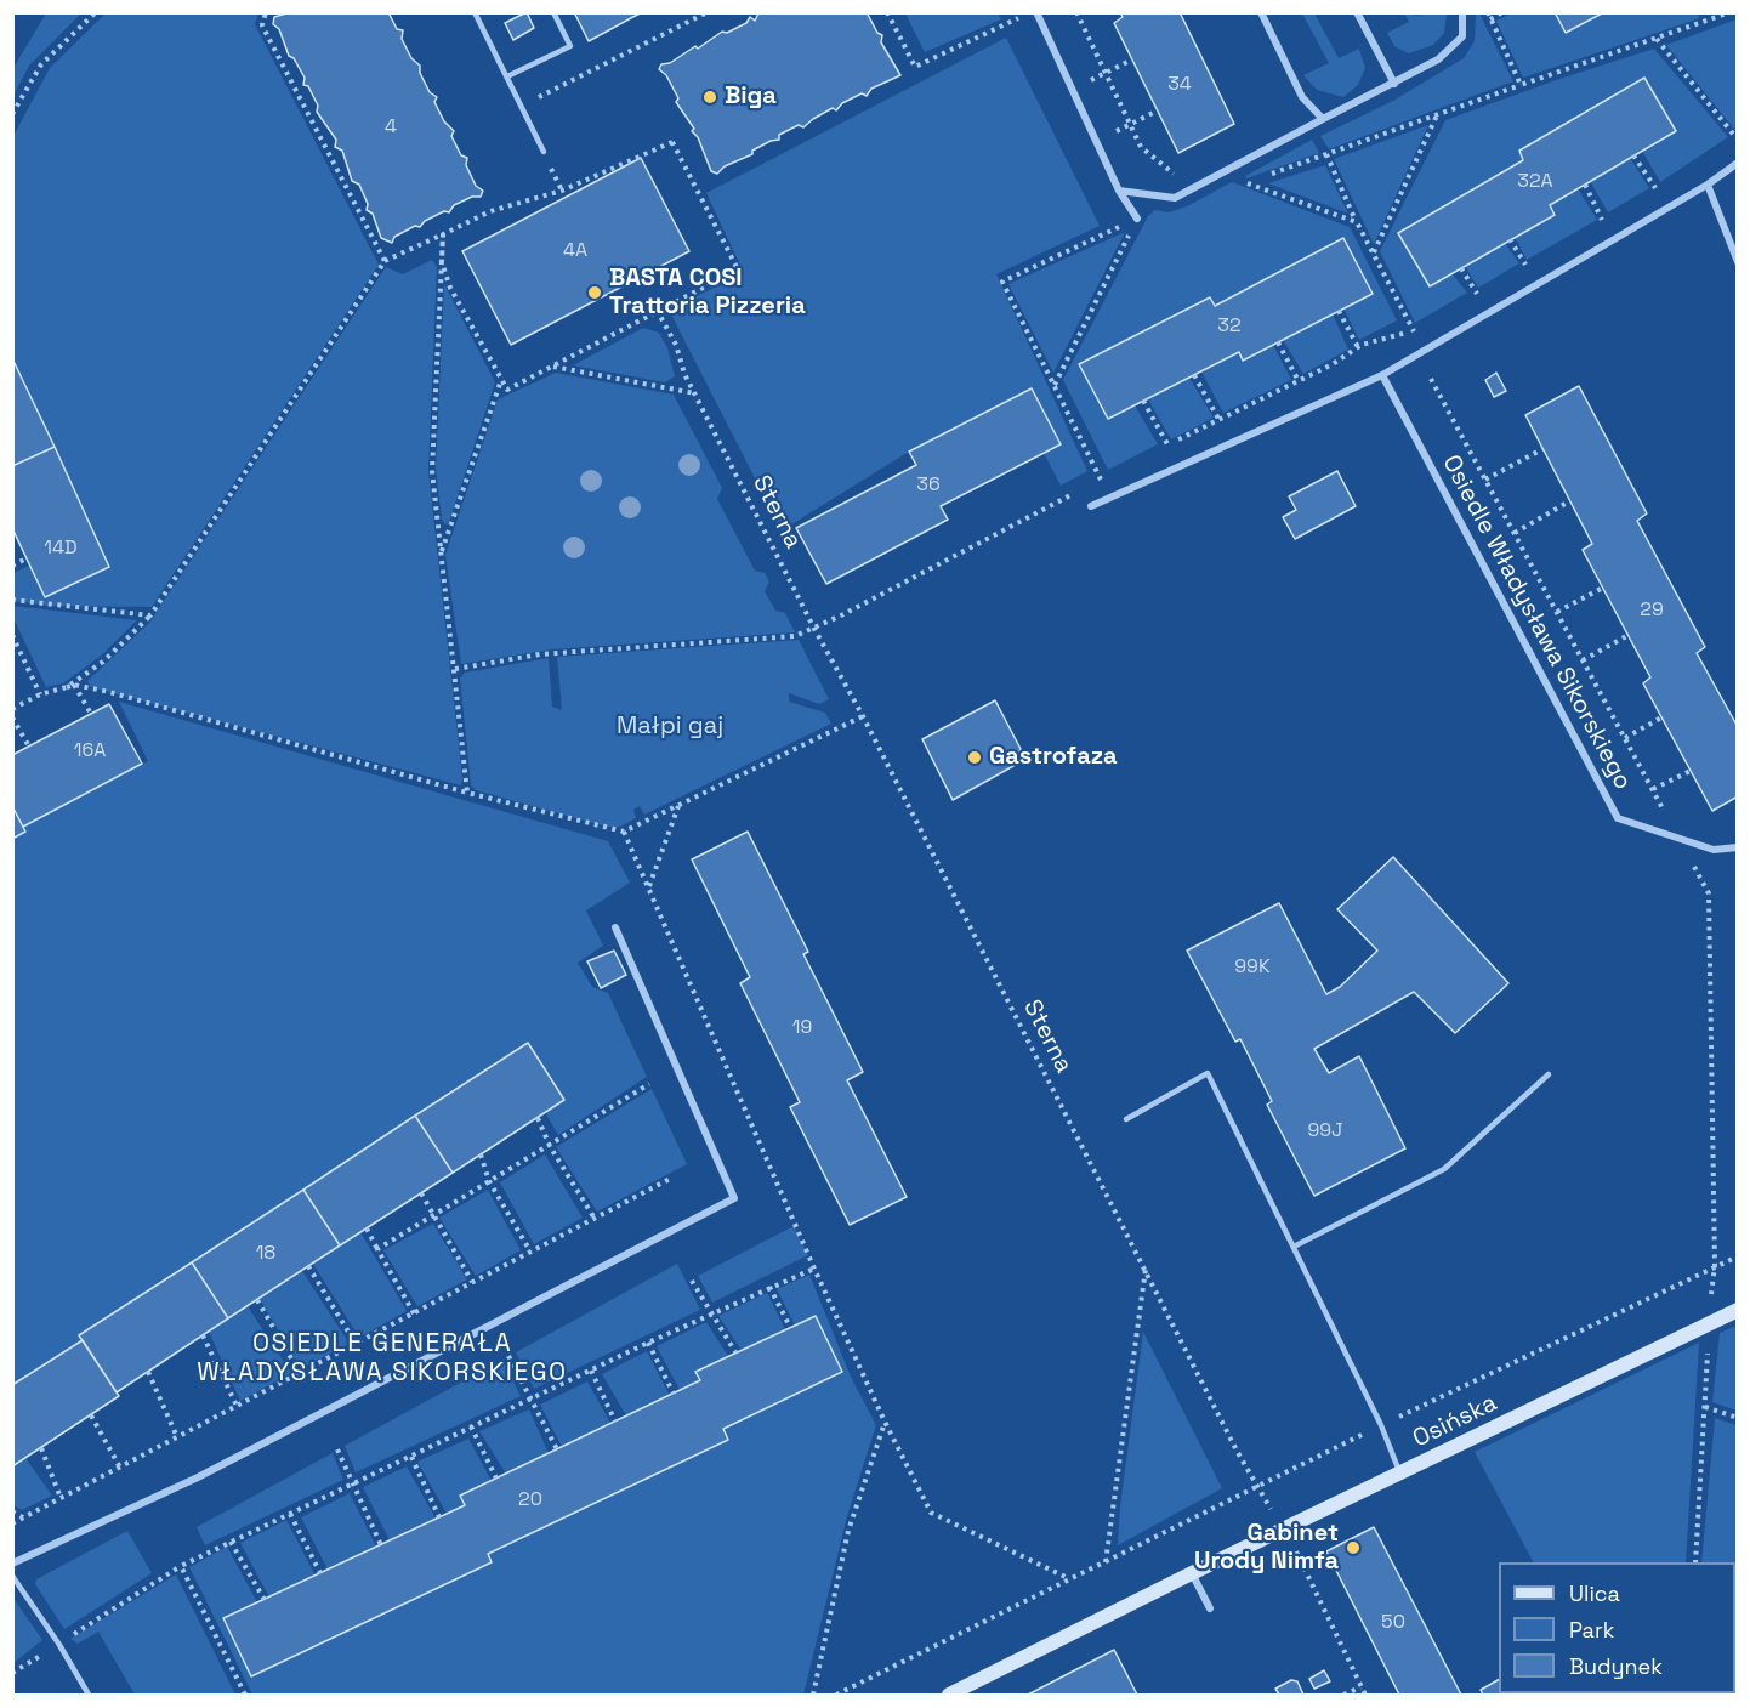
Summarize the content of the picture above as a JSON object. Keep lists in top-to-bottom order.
{
  "streets": {
    "street": ["Osiedle Władysława Sikorskiego", "Osińska"],
    "path": ["Sterna"]
  },
  "crossings": [
    ["Sterna", "Osińska"]
  ],
  "districts": ["OSIEDLE GENERAŁA WŁADYSŁAWA SIKORSKIEGO"],
  "parks": ["Małpi gaj"],
  "places": [
    "Biga",
    "BASTA COSI Trattoria Pizzeria",
    "Gastrofaza",
    "Gabinet Urody Nimfa"
  ],
  "house_numbers": [
    "34",
    "4",
    "32A",
    "4A",
    "32",
    "36",
    "14D",
    "29",
    "16A",
    "99K",
    "19",
    "99J",
    "18",
    "20",
    "50"
  ],
  "legend": ["Ulica", "Park", "Budynek"]
}
